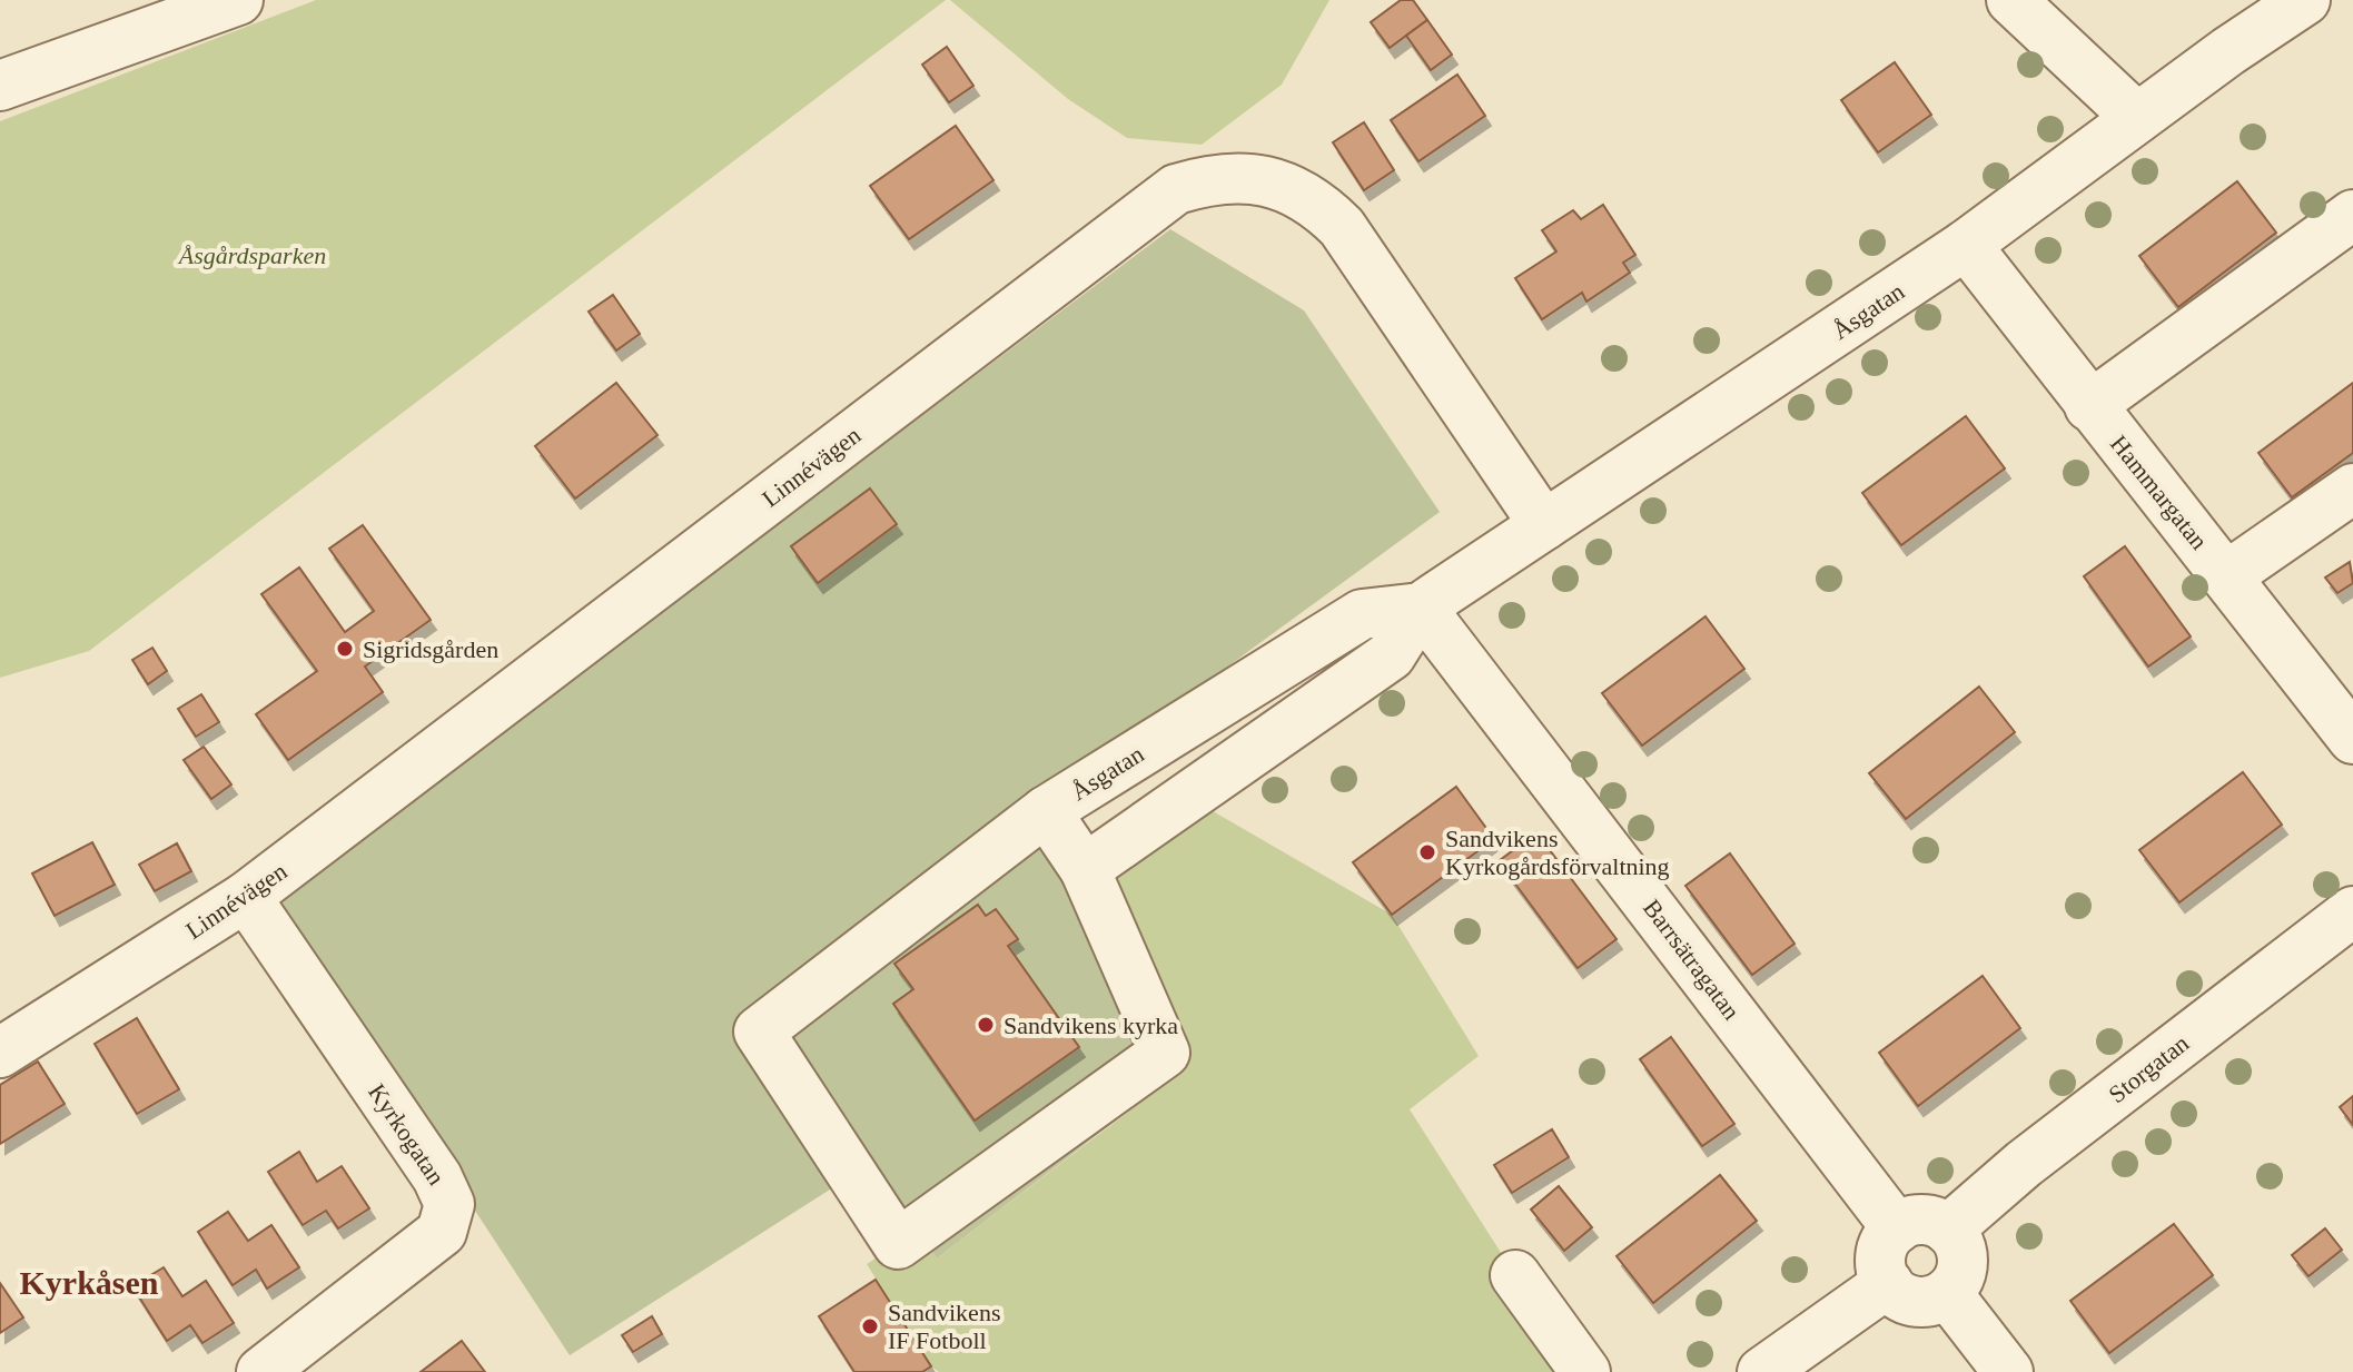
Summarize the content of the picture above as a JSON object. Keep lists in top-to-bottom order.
{
  "streets": {
    "street": [
      "Åsgatan",
      "Linnévägen",
      "Hammargatan",
      "Barrsätragatan",
      "Storgatan",
      "Kyrkogatan"
    ]
  },
  "crossings": [
    ["Åsgatan", "Linnévägen"],
    ["Åsgatan", "Hammargatan"],
    ["Åsgatan", "Barrsätragatan"],
    ["Linnévägen", "Kyrkogatan"],
    ["Barrsätragatan", "Storgatan"]
  ],
  "districts": ["Kyrkåsen"],
  "parks": ["Åsgårdsparken"],
  "places": [
    "Sigridsgården",
    "Sandvikens Kyrkogårdsförvaltning",
    "Sandvikens kyrka",
    "Sandvikens IF Fotboll"
  ]
}
